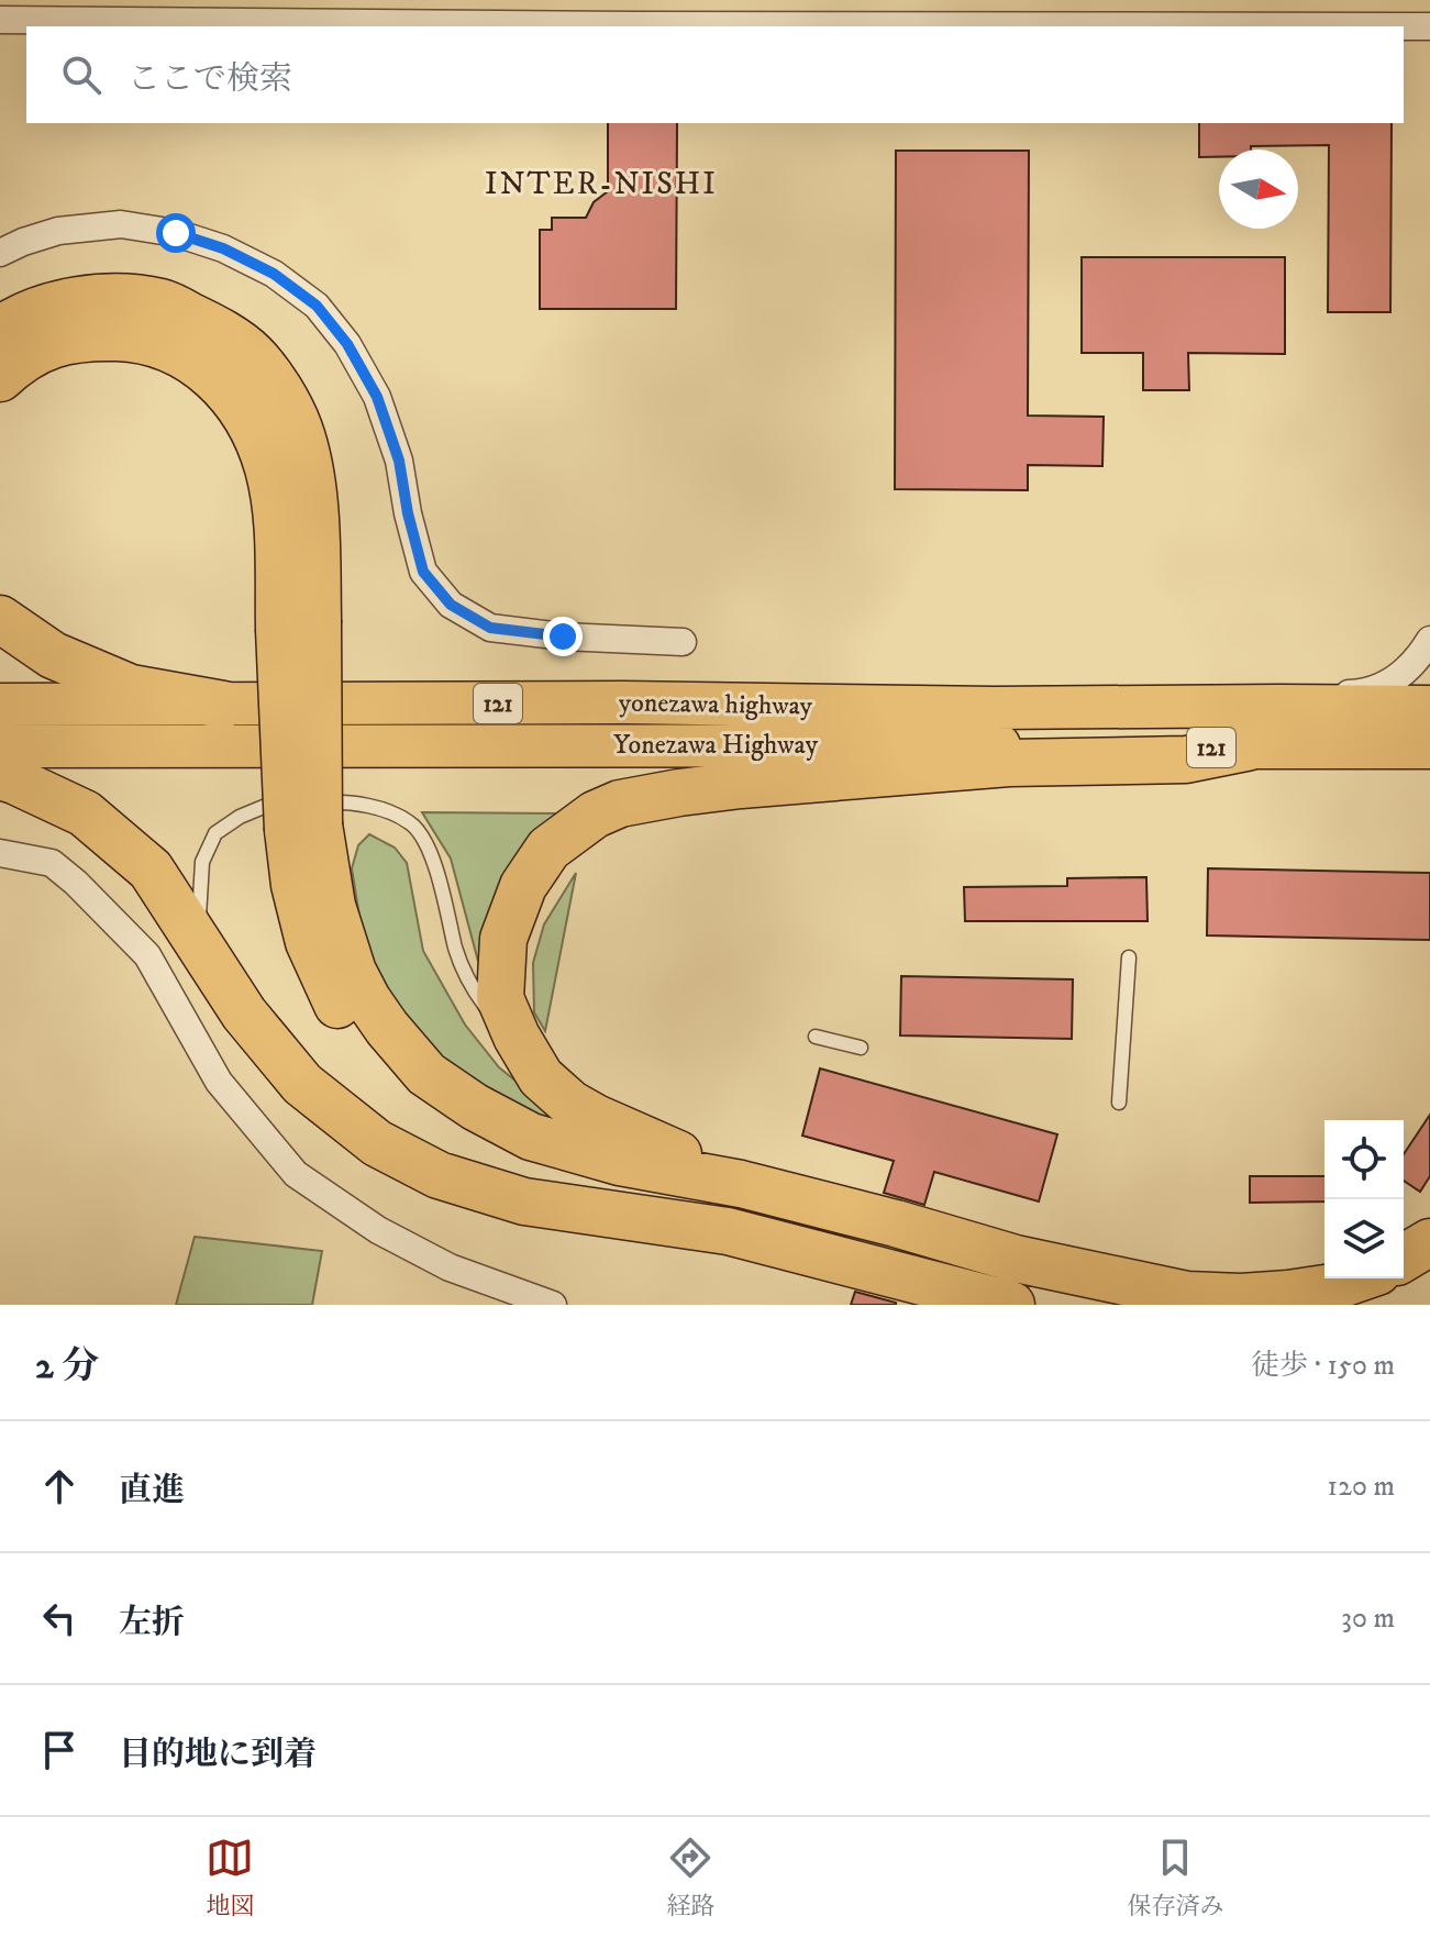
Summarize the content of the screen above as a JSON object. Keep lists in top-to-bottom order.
{
  "streets": {
    "highway": ["121", "yonezawa highway", "Yonezawa Highway"]
  },
  "districts": ["INTER-NISHI"],
  "north": "right",
  "page": {
    "search": "ここで検索",
    "heading": ["2 分", "徒歩 · 150 m"],
    "list": [
      ["直進", "120 m"],
      ["左折", "30 m"],
      "目的地に到着"
    ],
    "nav": ["地図", "経路", "保存済み"]
  }
}
